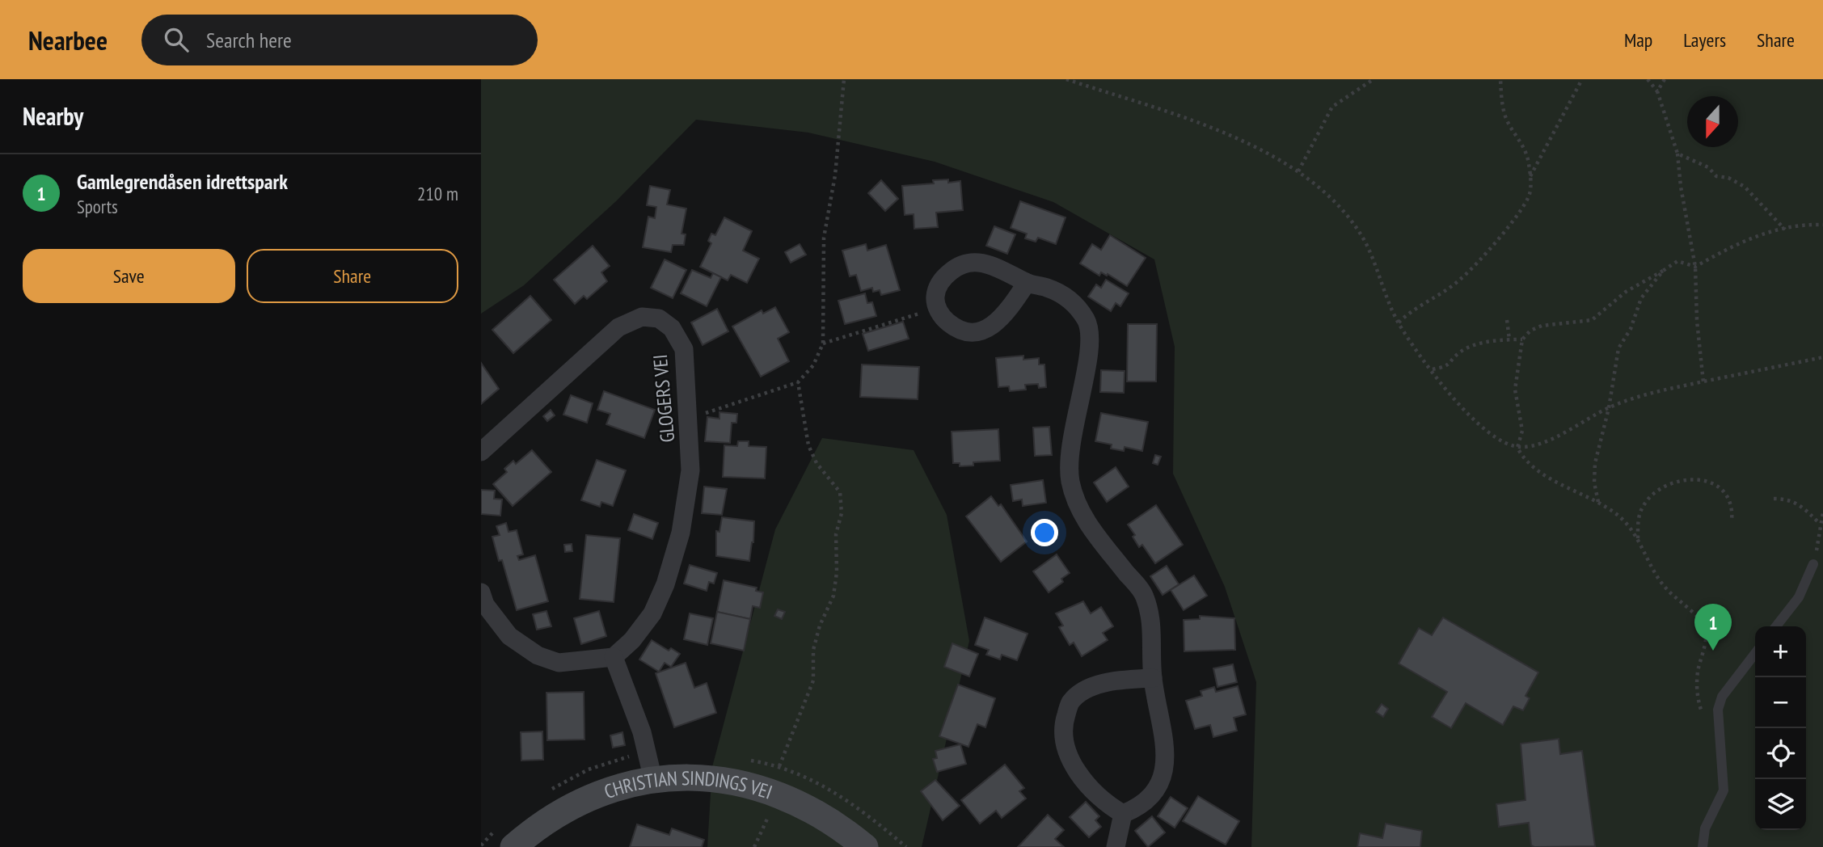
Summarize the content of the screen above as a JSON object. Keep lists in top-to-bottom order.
{
  "streets": {
    "street": ["GLOGERS VEI", "CHRISTIAN SINDINGS VEI"]
  },
  "north": "bottom",
  "page": {
    "header": "Nearbee",
    "search": "Search here",
    "nav": ["Map", "Layers", "Share"],
    "heading": "Nearby",
    "list": [
      {
        "mark": "1",
        "name": "Gamlegrendåsen idrettspark",
        "note": "Sports",
        "value": "210 m"
      }
    ],
    "buttons": ["Save", "Share"],
    "pins": "1",
    "map_buttons": ["+", "−"]
  }
}
